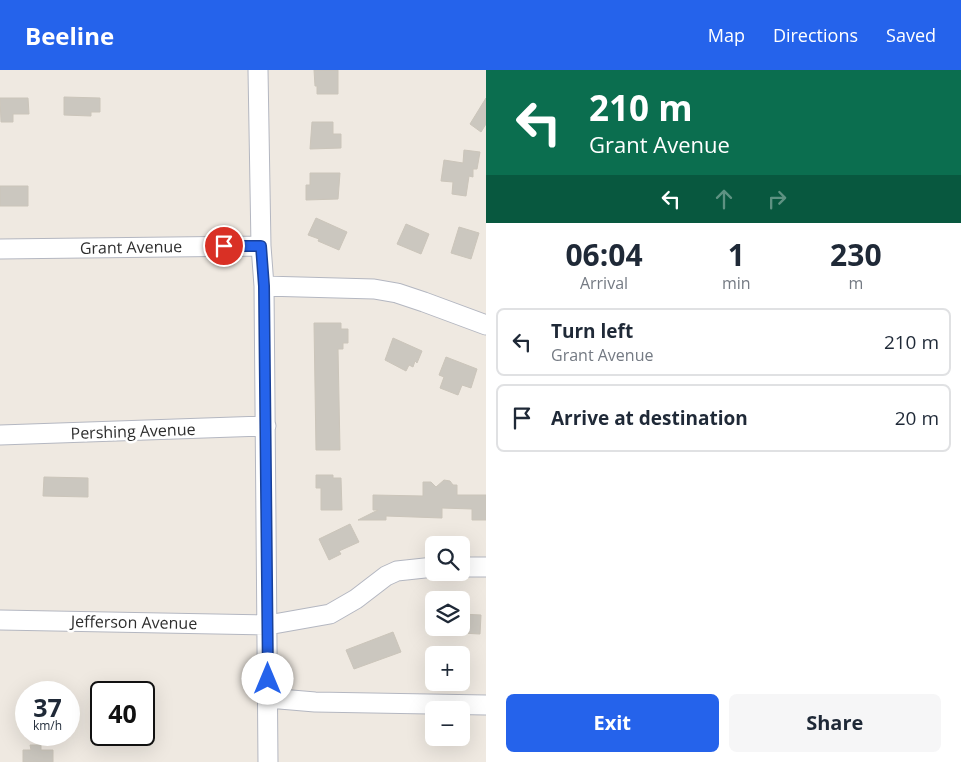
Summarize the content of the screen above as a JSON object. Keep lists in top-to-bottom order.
{
  "streets": {
    "street": ["Grant Avenue", "Pershing Avenue", "Jefferson Avenue"]
  },
  "page": {
    "header": "Beeline",
    "nav": ["Map", "Directions", "Saved"],
    "turn": ["210 m", "Grant Avenue"],
    "eta": [
      "06:04",
      "Arrival",
      "1",
      "min",
      "230",
      "m"
    ],
    "list": [
      {
        "name": "Turn left",
        "note": "Grant Avenue",
        "value": "210 m"
      },
      {
        "name": "Arrive at destination",
        "value": "20 m"
      }
    ],
    "map_buttons": ["+", "−"],
    "speed": "37 km/h",
    "limit": "40",
    "buttons": ["Exit", "Share"]
  }
}
